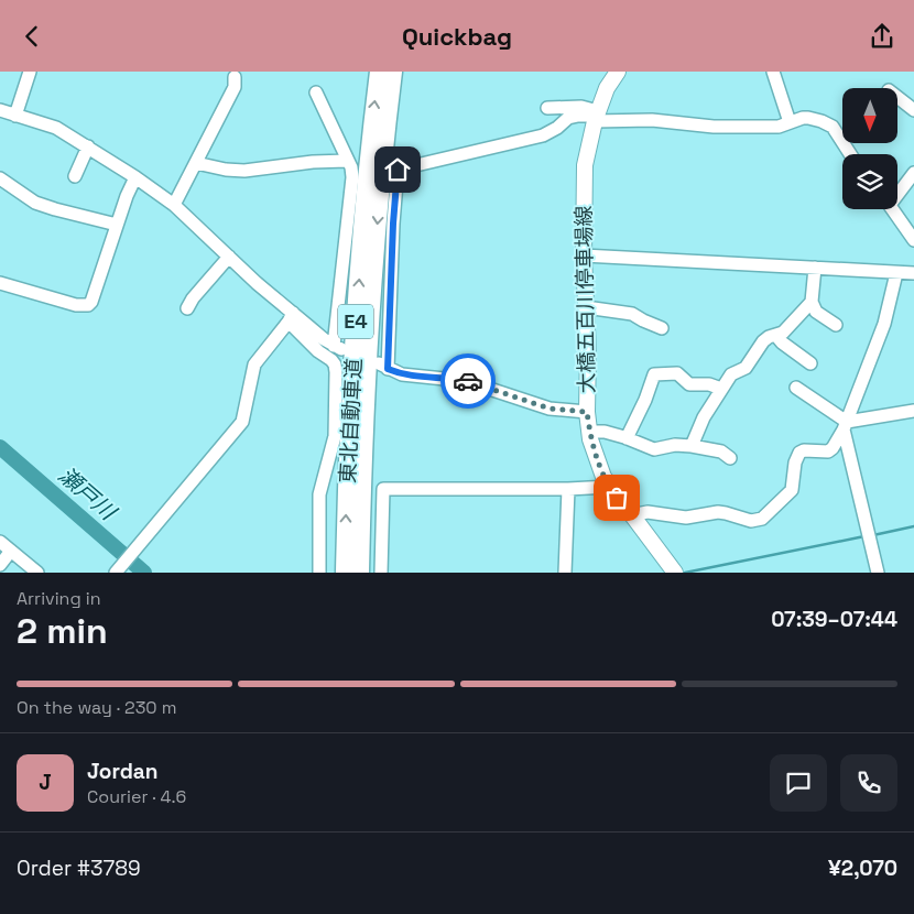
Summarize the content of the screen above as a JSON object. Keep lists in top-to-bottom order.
{
  "streets": {
    "highway": ["E4", "東北自動車道"],
    "main road": ["大橋五百川停車場線"]
  },
  "water": ["瀬戸川"],
  "north": "bottom",
  "page": {
    "header": "Quickbag",
    "heading": ["2 min", "Arriving in", "07:39–07:44"],
    "panel": [
      "Jordan",
      "Courier · 4.6",
      "Order #3789",
      "¥2,070"
    ],
    "bar": "On the way · 230 m",
    "round": "J"
  }
}
